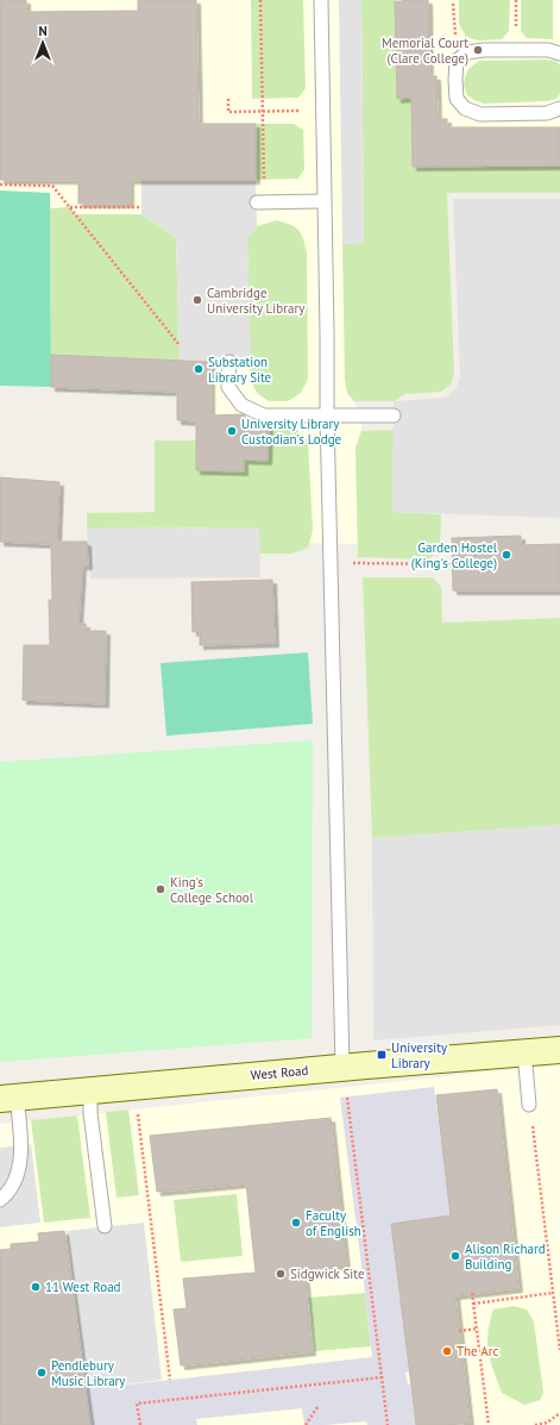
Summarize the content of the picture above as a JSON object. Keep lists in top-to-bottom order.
{
  "streets": {
    "street": ["West Road"]
  },
  "places": {
    "other": [
      "Memorial Court (Clare College)",
      "Cambridge University Library",
      "Substation Library Site",
      "University Library Custodian's Lodge",
      "Garden Hostel (King's College)",
      "King's College School",
      "Faculty of English",
      "Alison Richard Building",
      "Sidgwick Site",
      "11 West Road",
      "The Arc",
      "Pendlebury Music Library"
    ],
    "transit": ["University Library"]
  },
  "north": "top"
}
